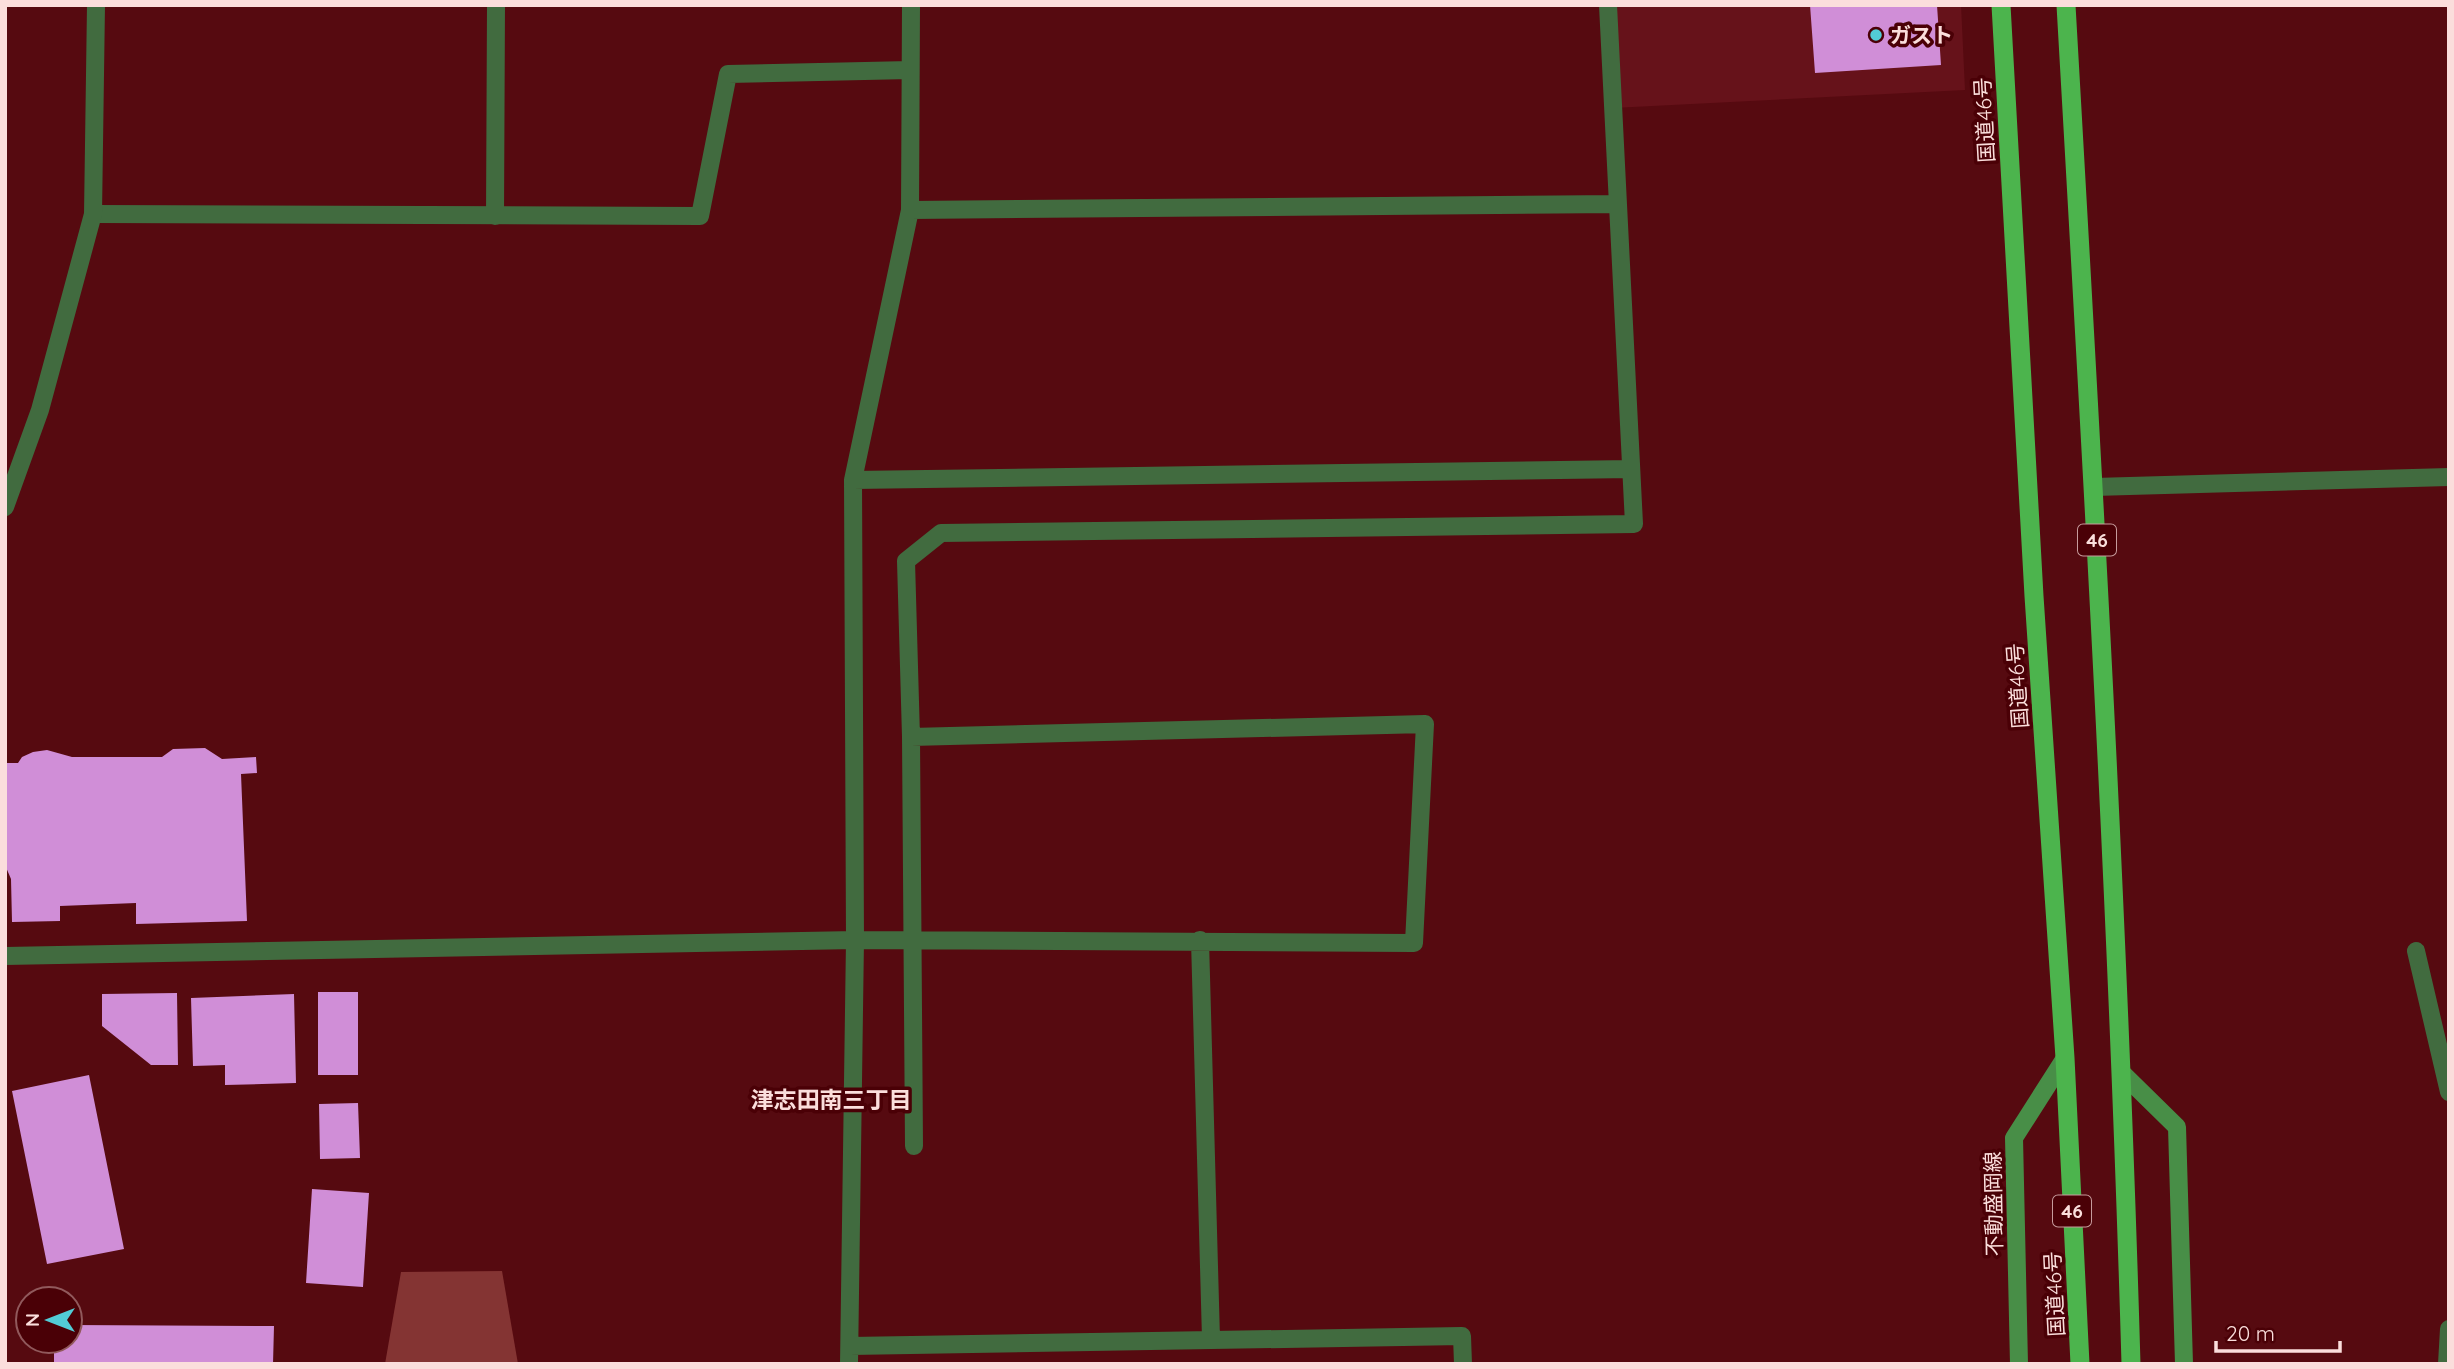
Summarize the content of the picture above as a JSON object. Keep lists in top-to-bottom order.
{
  "streets": {
    "highway": ["国道46号", "46"],
    "main road": ["不動盛岡線"]
  },
  "crossings": [
    ["国道46号", "不動盛岡線"]
  ],
  "districts": ["津志田南三丁目"],
  "places": ["ガスト"],
  "scale_bar": "20 m",
  "north": "left"
}
